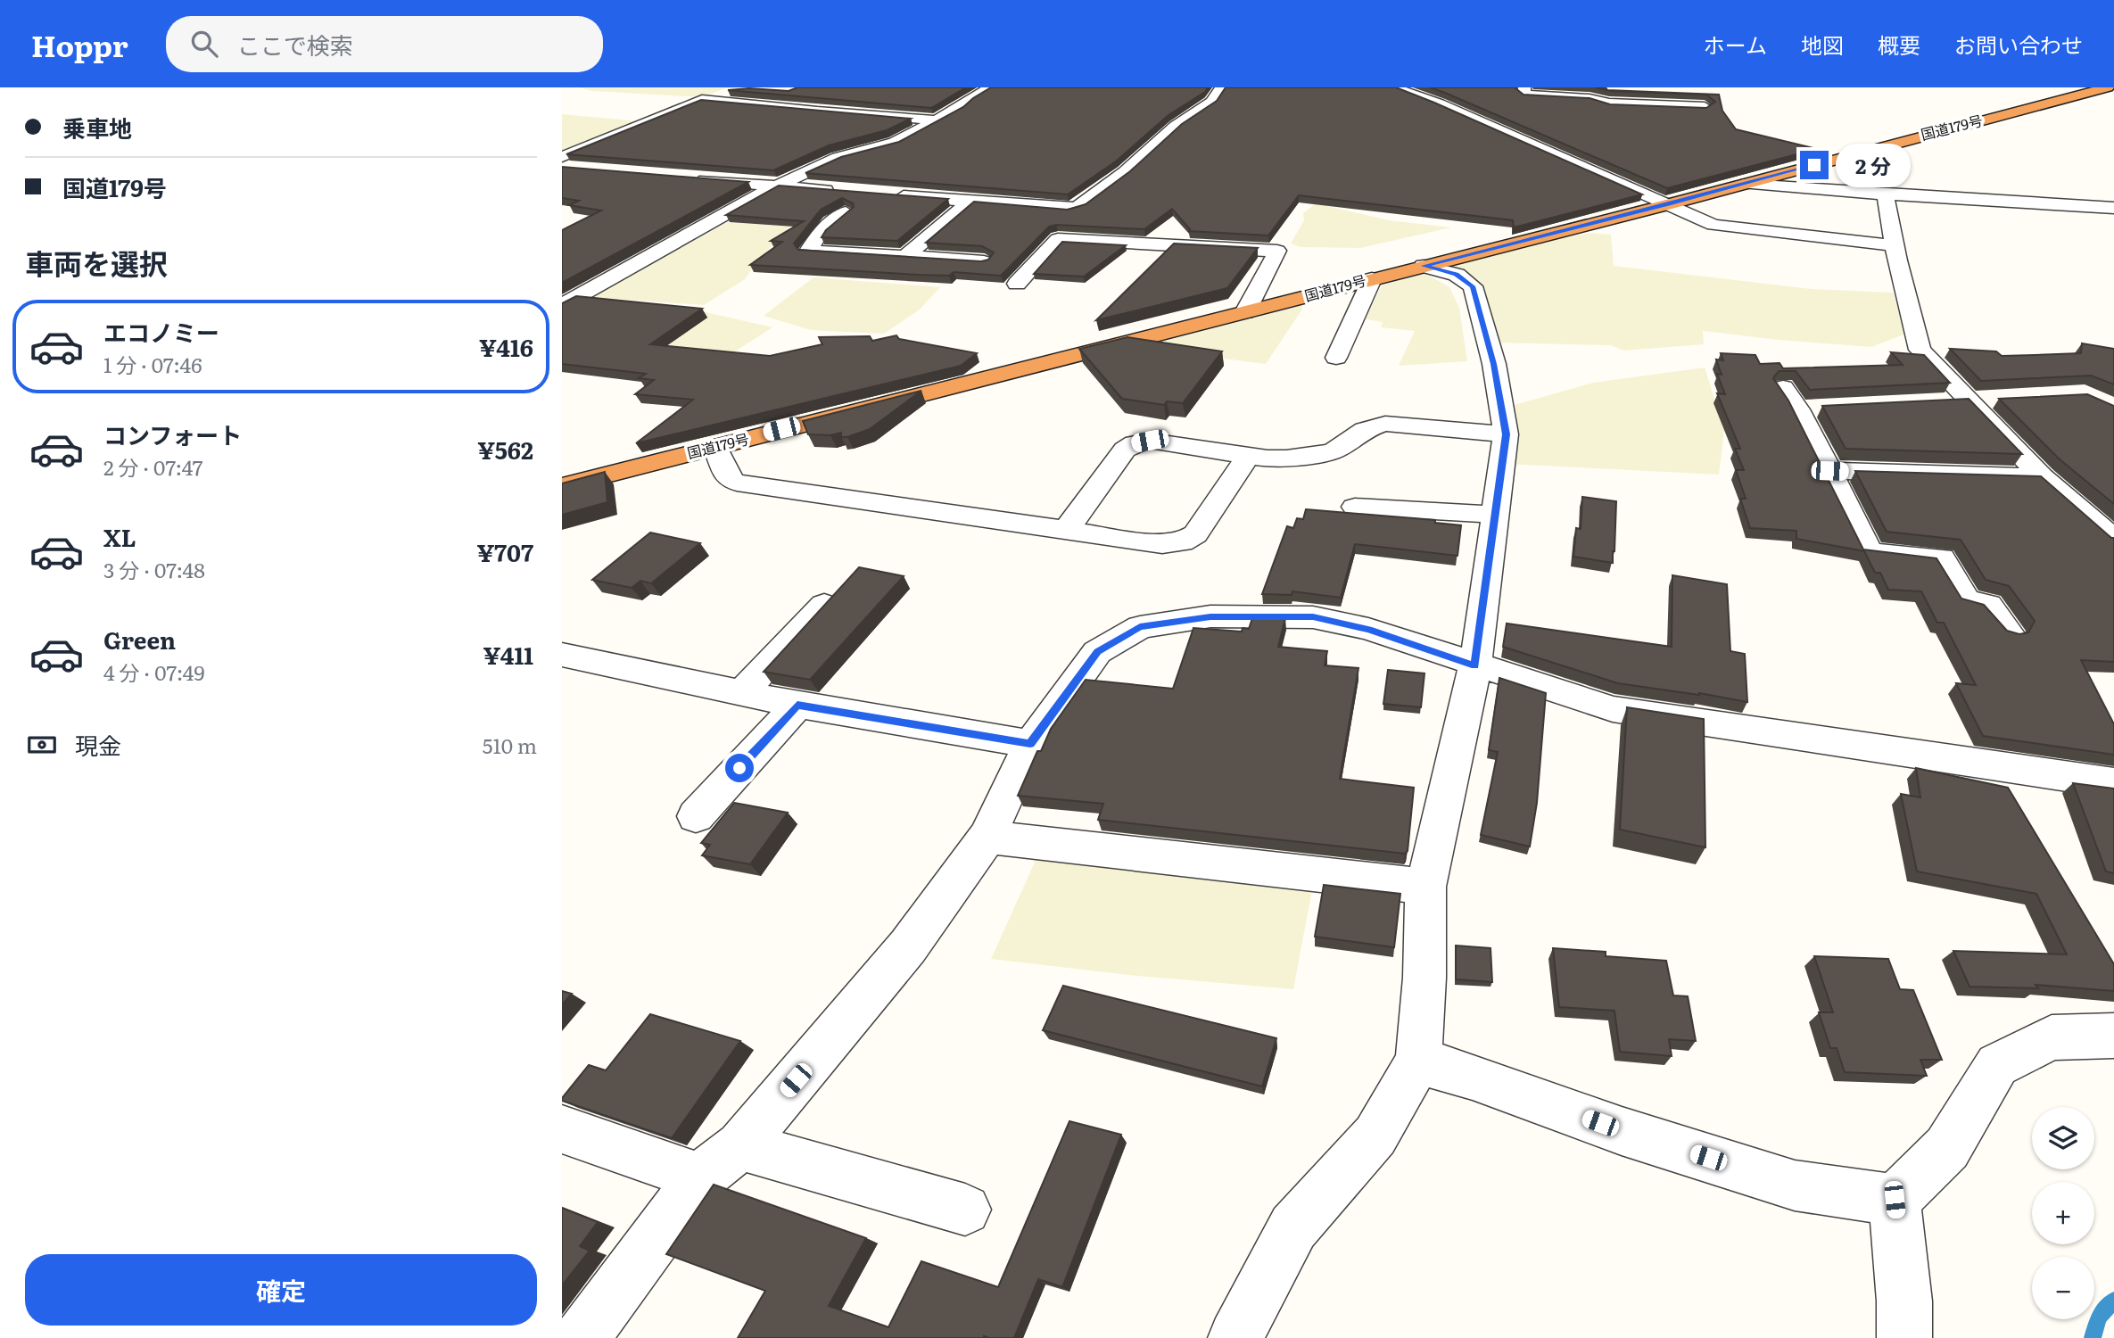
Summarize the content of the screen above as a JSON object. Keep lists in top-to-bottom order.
{
  "streets": {
    "highway": ["国道179号"]
  },
  "page": {
    "header": "Hoppr",
    "search": "ここで検索",
    "nav": [
      "ホーム",
      "地図",
      "概要",
      "お問い合わせ"
    ],
    "banner": ["乗車地", "国道179号"],
    "bubble": "2 分",
    "heading": "車両を選択",
    "list": [
      {
        "name": "エコノミー",
        "note": "1 分 · 07:46",
        "value": "¥416"
      },
      {
        "name": "コンフォート",
        "note": "2 分 · 07:47",
        "value": "¥562"
      },
      {
        "name": "XL",
        "note": "3 分 · 07:48",
        "value": "¥707"
      },
      {
        "name": "Green",
        "note": "4 分 · 07:49",
        "value": "¥411"
      }
    ],
    "pay": ["現金", "510 m"],
    "map_buttons": ["+", "−"],
    "buttons": "確定"
  }
}
